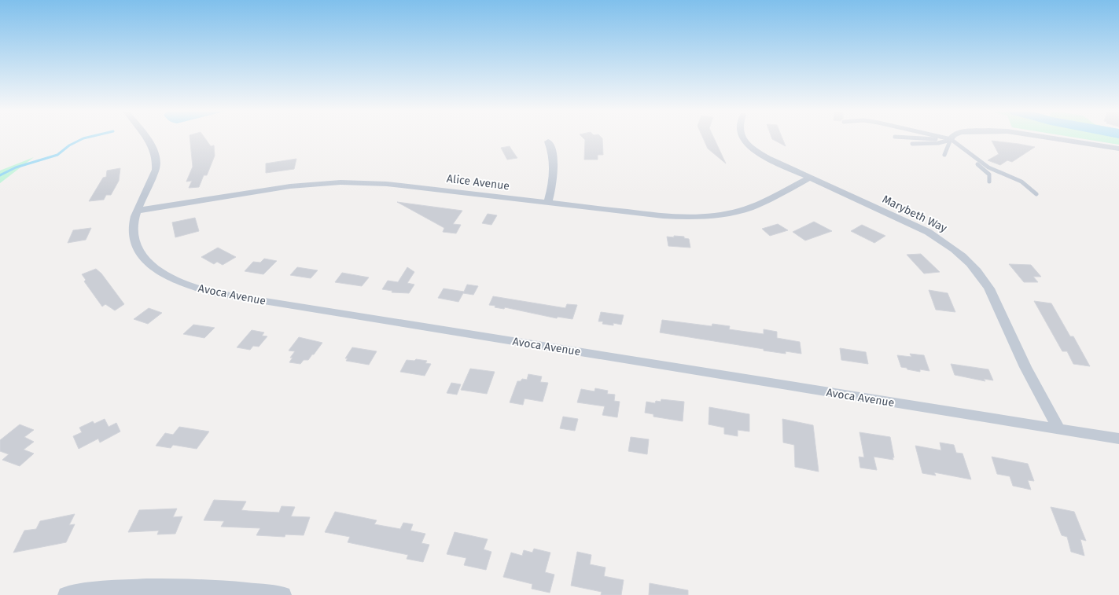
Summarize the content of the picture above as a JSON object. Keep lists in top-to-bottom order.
{
  "streets": {
    "street": ["Alice Avenue", "Marybeth Way", "Avoca Avenue"]
  },
  "crossings": [
    ["Alice Avenue", "Marybeth Way"],
    ["Alice Avenue", "Avoca Avenue"],
    ["Marybeth Way", "Avoca Avenue"]
  ]
}
